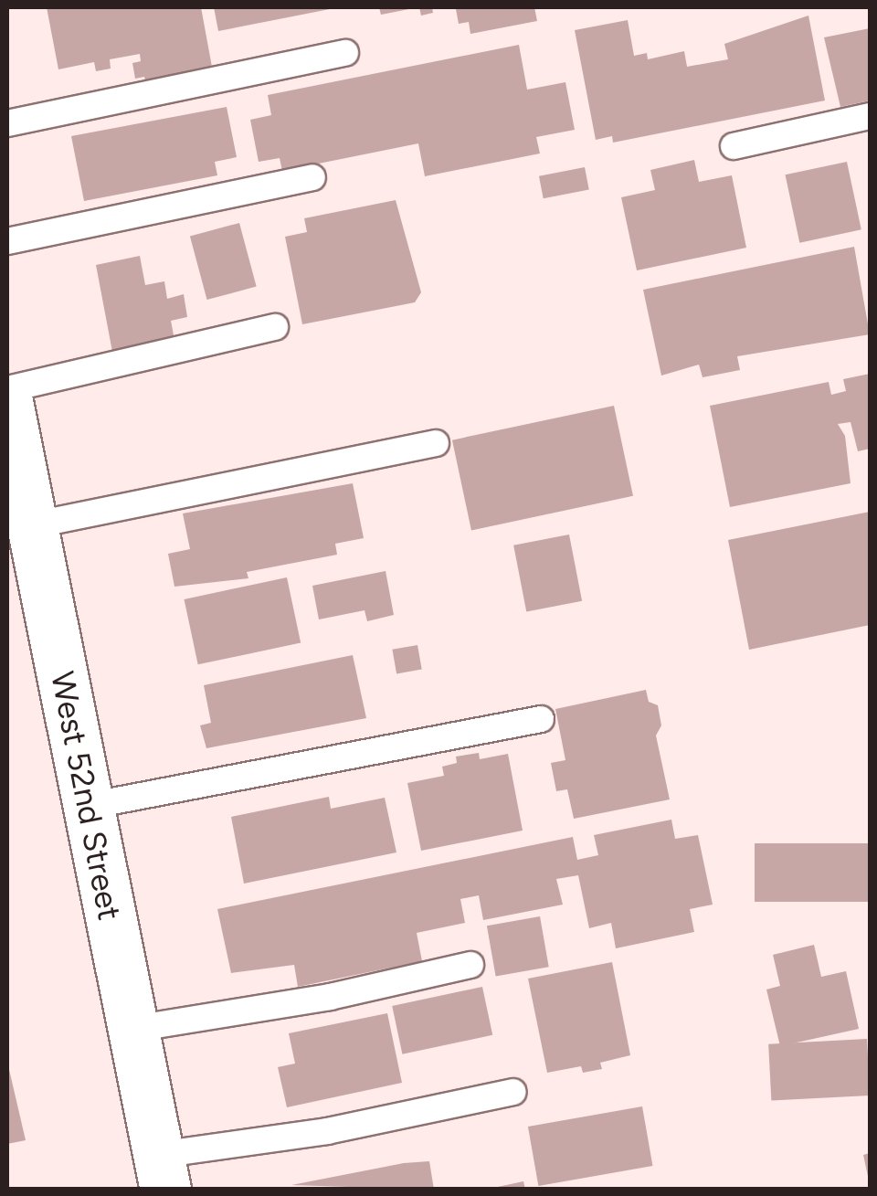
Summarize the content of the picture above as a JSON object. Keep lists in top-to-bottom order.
{
  "streets": {
    "street": ["West 52nd Street"]
  }
}
